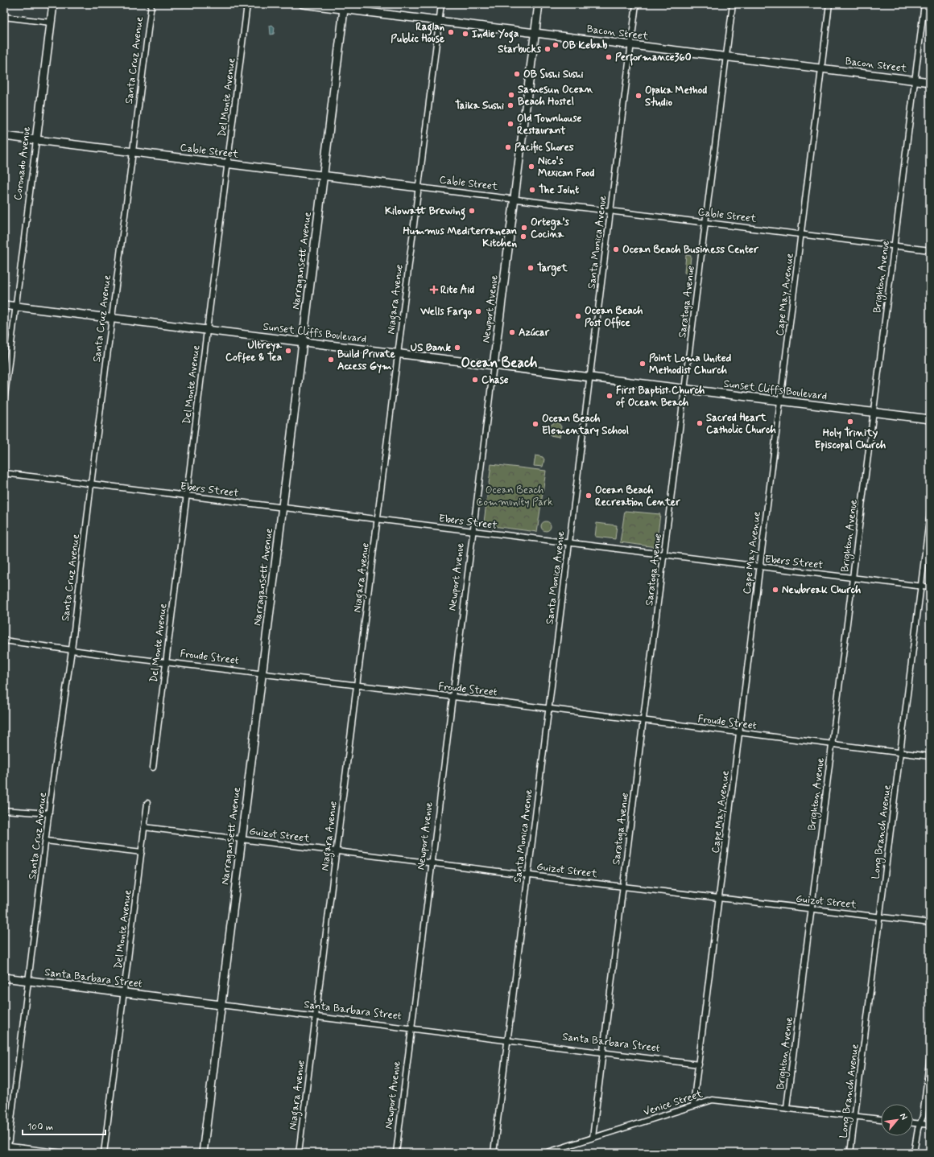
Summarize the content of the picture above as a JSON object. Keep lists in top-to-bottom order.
{
  "streets": {
    "street": [
      "Bacon Street",
      "Santa Cruz Avenue",
      "Del Monte Avenue",
      "Cable Street",
      "Coronado Avenue",
      "Santa Monica Avenue",
      "Narragansett Avenue",
      "Brighton Avenue",
      "Cape May Avenue",
      "Niagara Avenue",
      "Saratoga Avenue",
      "Newport Avenue",
      "Sunset Cliffs Boulevard",
      "Ebers Street",
      "Froude Street",
      "Long Branch Avenue",
      "Guizot Street",
      "Santa Barbara Street",
      "Venice Street"
    ]
  },
  "crossings": [
    ["Bacon Street", "Santa Monica Avenue"],
    ["Bacon Street", "Narragansett Avenue"],
    ["Bacon Street", "Brighton Avenue"],
    ["Bacon Street", "Cape May Avenue"],
    ["Bacon Street", "Niagara Avenue"],
    ["Bacon Street", "Saratoga Avenue"],
    ["Bacon Street", "Newport Avenue"],
    ["Santa Cruz Avenue", "Cable Street"],
    ["Santa Cruz Avenue", "Sunset Cliffs Boulevard"],
    ["Santa Cruz Avenue", "Ebers Street"],
    ["Santa Cruz Avenue", "Froude Street"],
    ["Santa Cruz Avenue", "Santa Barbara Street"],
    ["Del Monte Avenue", "Cable Street"],
    ["Del Monte Avenue", "Sunset Cliffs Boulevard"],
    ["Del Monte Avenue", "Ebers Street"],
    ["Del Monte Avenue", "Froude Street"],
    ["Del Monte Avenue", "Guizot Street"],
    ["Del Monte Avenue", "Santa Barbara Street"],
    ["Cable Street", "Coronado Avenue"],
    ["Cable Street", "Santa Monica Avenue"],
    ["Cable Street", "Narragansett Avenue"],
    ["Cable Street", "Brighton Avenue"],
    ["Cable Street", "Cape May Avenue"],
    ["Cable Street", "Niagara Avenue"],
    ["Cable Street", "Saratoga Avenue"],
    ["Cable Street", "Newport Avenue"],
    ["Coronado Avenue", "Sunset Cliffs Boulevard"],
    ["Santa Monica Avenue", "Sunset Cliffs Boulevard"],
    ["Santa Monica Avenue", "Ebers Street"],
    ["Santa Monica Avenue", "Froude Street"],
    ["Santa Monica Avenue", "Guizot Street"],
    ["Santa Monica Avenue", "Santa Barbara Street"],
    ["Narragansett Avenue", "Sunset Cliffs Boulevard"],
    ["Narragansett Avenue", "Ebers Street"],
    ["Narragansett Avenue", "Froude Street"],
    ["Narragansett Avenue", "Guizot Street"],
    ["Narragansett Avenue", "Santa Barbara Street"],
    ["Brighton Avenue", "Sunset Cliffs Boulevard"],
    ["Brighton Avenue", "Ebers Street"],
    ["Brighton Avenue", "Froude Street"],
    ["Brighton Avenue", "Guizot Street"],
    ["Brighton Avenue", "Venice Street"],
    ["Cape May Avenue", "Sunset Cliffs Boulevard"],
    ["Cape May Avenue", "Ebers Street"],
    ["Cape May Avenue", "Froude Street"],
    ["Cape May Avenue", "Guizot Street"],
    ["Cape May Avenue", "Santa Barbara Street"],
    ["Cape May Avenue", "Venice Street"],
    ["Niagara Avenue", "Sunset Cliffs Boulevard"],
    ["Niagara Avenue", "Ebers Street"],
    ["Niagara Avenue", "Froude Street"],
    ["Niagara Avenue", "Guizot Street"],
    ["Niagara Avenue", "Santa Barbara Street"],
    ["Saratoga Avenue", "Sunset Cliffs Boulevard"],
    ["Saratoga Avenue", "Ebers Street"],
    ["Saratoga Avenue", "Froude Street"],
    ["Saratoga Avenue", "Guizot Street"],
    ["Saratoga Avenue", "Santa Barbara Street"],
    ["Saratoga Avenue", "Venice Street"],
    ["Newport Avenue", "Sunset Cliffs Boulevard"],
    ["Newport Avenue", "Ebers Street"],
    ["Newport Avenue", "Froude Street"],
    ["Newport Avenue", "Guizot Street"],
    ["Newport Avenue", "Santa Barbara Street"],
    ["Ebers Street", "Long Branch Avenue"],
    ["Froude Street", "Long Branch Avenue"],
    ["Long Branch Avenue", "Guizot Street"],
    ["Long Branch Avenue", "Venice Street"]
  ],
  "districts": ["Ocean Beach"],
  "parks": ["Ocean Beach Community Park"],
  "places": {
    "other": [
      "Raglan Public House",
      "Indie Yoga",
      "OB Kebab",
      "Starbucks",
      "Performance360",
      "OB Sushi Sushi",
      "Samesun Ocean Beach Hostel",
      "Opaka Method Studio",
      "Taika Sushi",
      "Old Townhouse Restaurant",
      "Pacific Shores",
      "Nico's Mexican Food",
      "The Joint",
      "Kilowatt Brewing",
      "Ortega’s Cocina",
      "Hummus Mediterranean Kitchen",
      "Ocean Beach Business Center",
      "Target",
      "Wells Fargo",
      "Ocean Beach Post Office",
      "Azúcar",
      "US Bank",
      "Ultreya Coffee & Tea",
      "Build Private Access Gym",
      "Point Loma United Methodist Church",
      "Chase",
      "First Baptist Church of Ocean Beach",
      "Holy Trinity Episcopal Church",
      "Sacred Heart Catholic Church",
      "Ocean Beach Elementary School",
      "Ocean Beach Recreation Center",
      "Newbreak Church"
    ],
    "health": ["Rite Aid"]
  },
  "scale_bar": "100 m",
  "north": "top right"
}
